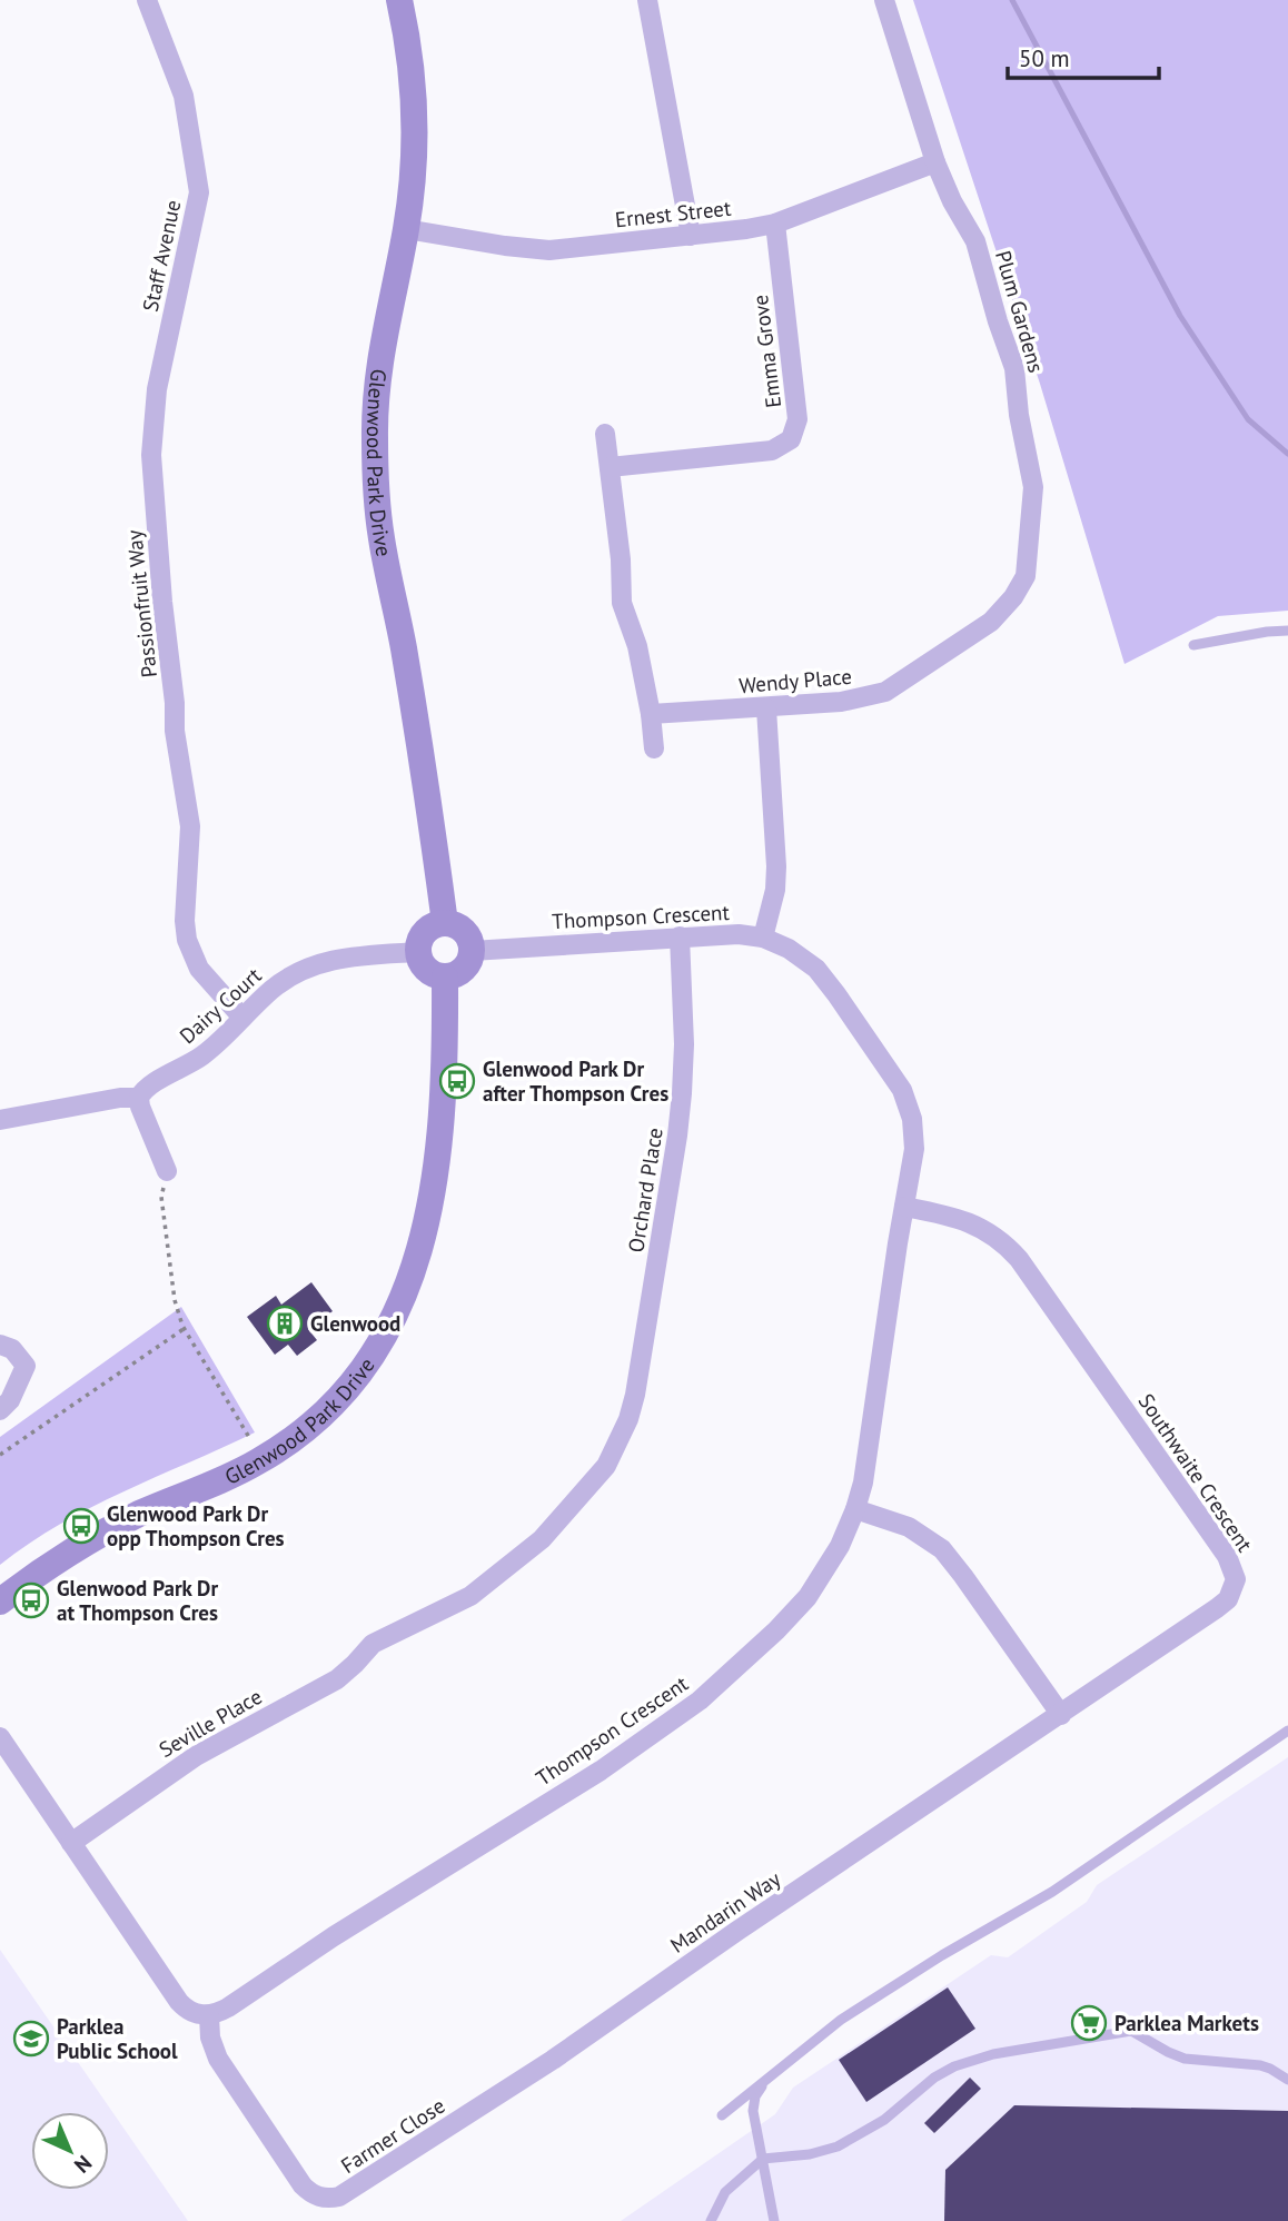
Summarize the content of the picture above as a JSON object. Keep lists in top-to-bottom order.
{
  "streets": {
    "street": [
      "Ernest Street",
      "Staff Avenue",
      "Plum Gardens",
      "Emma Grove",
      "Glenwood Park Drive",
      "Passionfruit Way",
      "Wendy Place",
      "Thompson Crescent",
      "Dairy Court",
      "Orchard Place",
      "Southwaite Crescent",
      "Seville Place",
      "Mandarin Way",
      "Farmer Close"
    ]
  },
  "crossings": [
    ["Ernest Street", "Plum Gardens"],
    ["Ernest Street", "Emma Grove"],
    ["Ernest Street", "Glenwood Park Drive"],
    ["Staff Avenue", "Passionfruit Way"],
    ["Plum Gardens", "Wendy Place"],
    ["Glenwood Park Drive", "Thompson Crescent"],
    ["Glenwood Park Drive", "Dairy Court"],
    ["Passionfruit Way", "Dairy Court"],
    ["Thompson Crescent", "Dairy Court"],
    ["Thompson Crescent", "Orchard Place"],
    ["Thompson Crescent", "Southwaite Crescent"],
    ["Thompson Crescent", "Farmer Close"],
    ["Orchard Place", "Seville Place"],
    ["Southwaite Crescent", "Mandarin Way"],
    ["Mandarin Way", "Farmer Close"]
  ],
  "places": {
    "bus stop": ["Glenwood Park Dr after Thompson Cres", "Glenwood Park Dr opp Thompson Cres", "Glenwood Park Dr at Thompson Cres"],
    "building": ["Glenwood"],
    "supermarket": ["Parklea Markets"],
    "school or university": ["Parklea Public School"]
  },
  "scale_bar": "50 m",
  "north": "bottom right"
}
